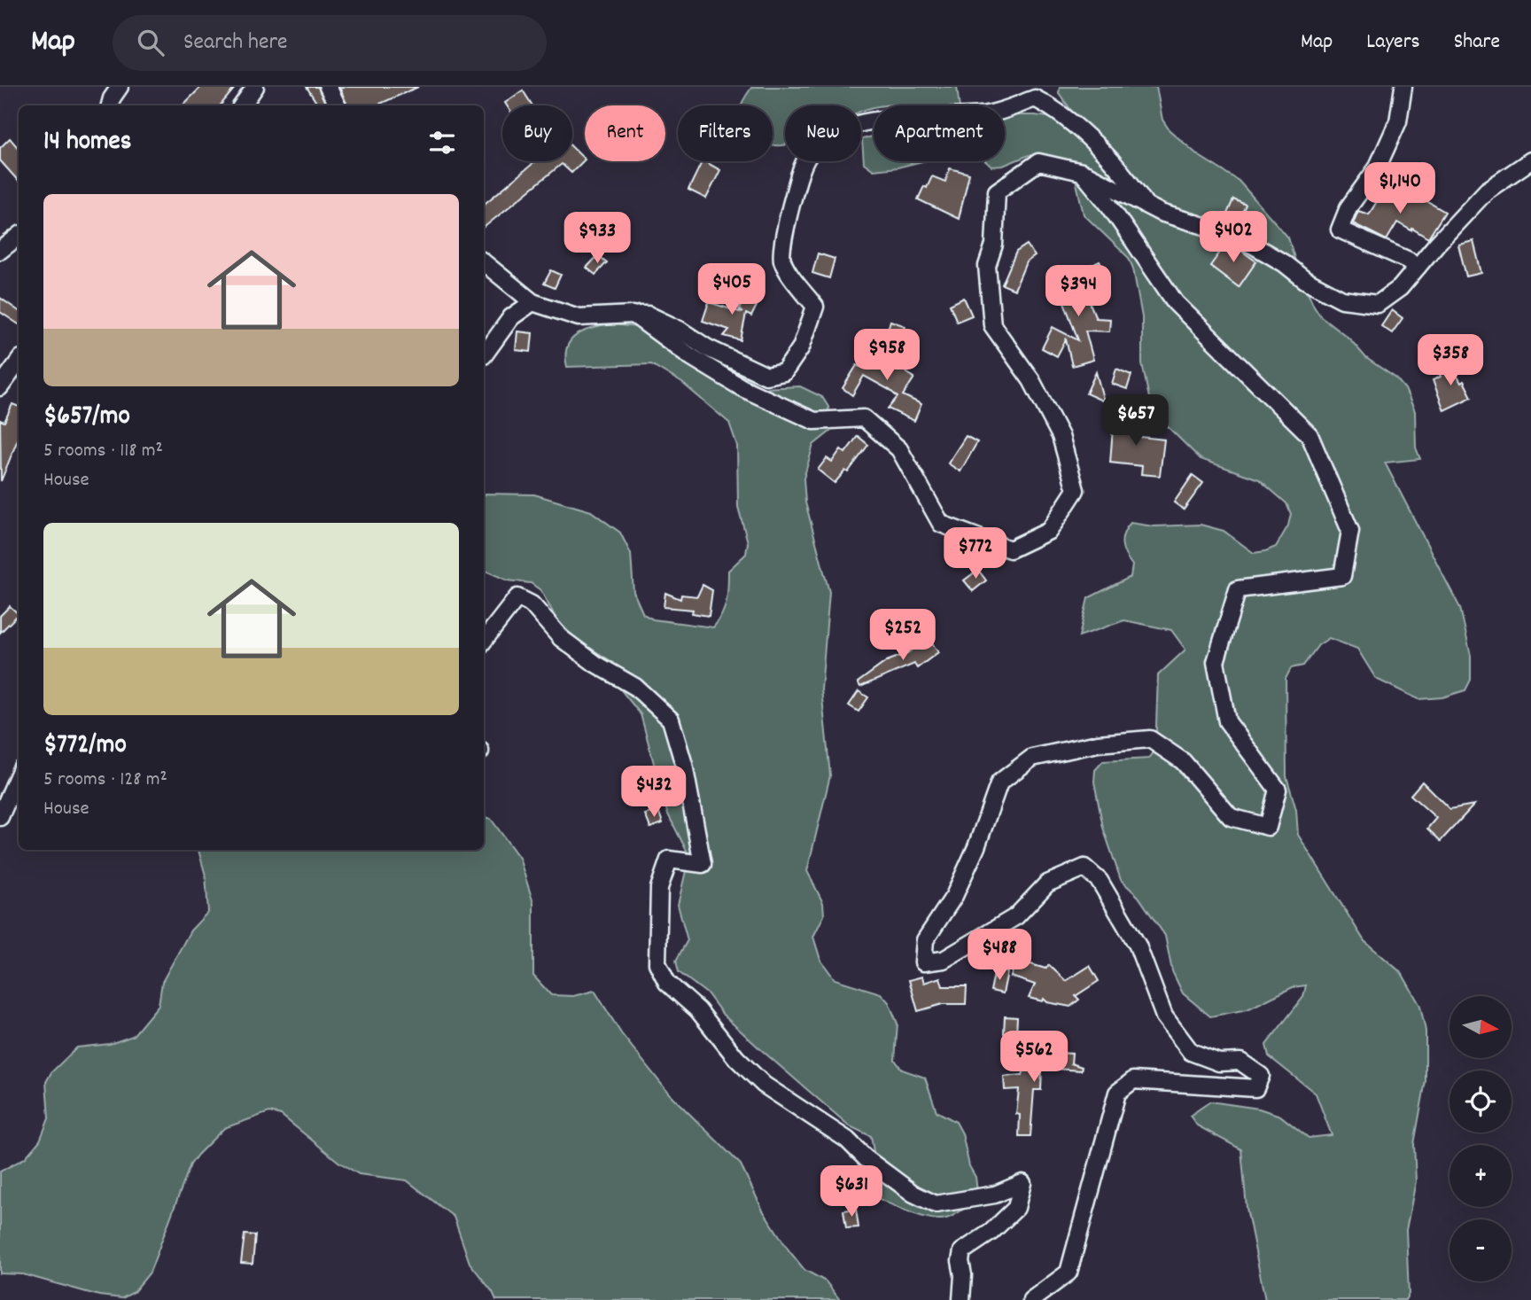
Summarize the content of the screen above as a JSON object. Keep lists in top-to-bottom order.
{
  "north": "right",
  "page": {
    "header": "Map",
    "search": "Search here",
    "nav": ["Map", "Layers", "Share"],
    "chip": [
      "Buy",
      "Rent",
      "Filters",
      "New",
      "Apartment"
    ],
    "heading": "14 homes",
    "price": [
      "$1,140",
      "$402",
      "$933",
      "$405",
      "$394",
      "$958",
      "$358",
      "$657",
      "$772",
      "$252",
      "$432",
      "$488",
      "$562",
      "$631"
    ],
    "list": [
      {
        "name": "$657/mo",
        "note": "5 rooms · 118 m² · House"
      },
      {
        "name": "$772/mo",
        "note": "5 rooms · 128 m² · House"
      }
    ],
    "map_buttons": ["+", "−"]
  }
}
